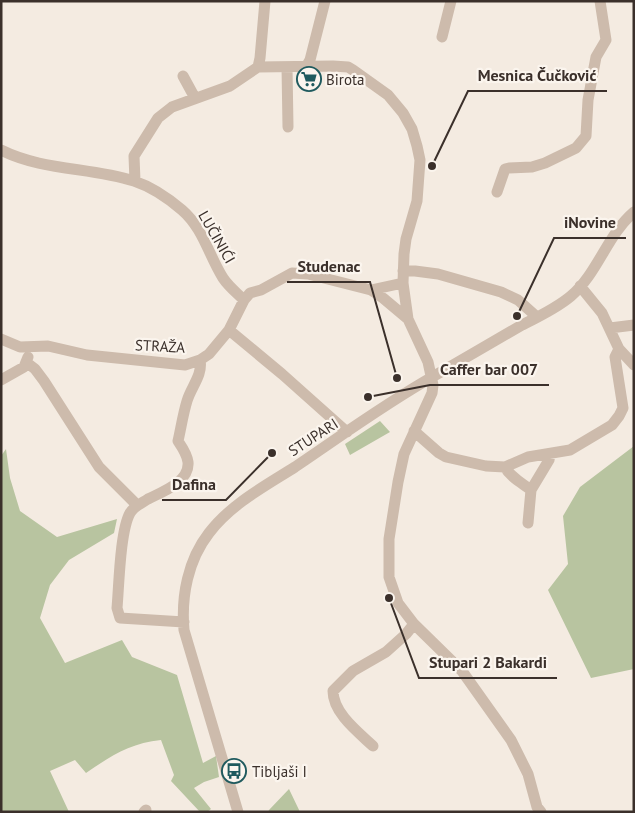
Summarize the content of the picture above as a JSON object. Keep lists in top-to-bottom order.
{
  "streets": {
    "street": ["LUČINIĆI", "STRAŽA", "STUPARI"]
  },
  "places": {
    "supermarket": ["Birota"],
    "other": [
      "Mesnica Čučković",
      "iNovine",
      "Studenac",
      "Caffer bar 007",
      "Dafina",
      "Stupari 2 Bakardi"
    ],
    "bus stop": ["Tibljaši I"]
  }
}
